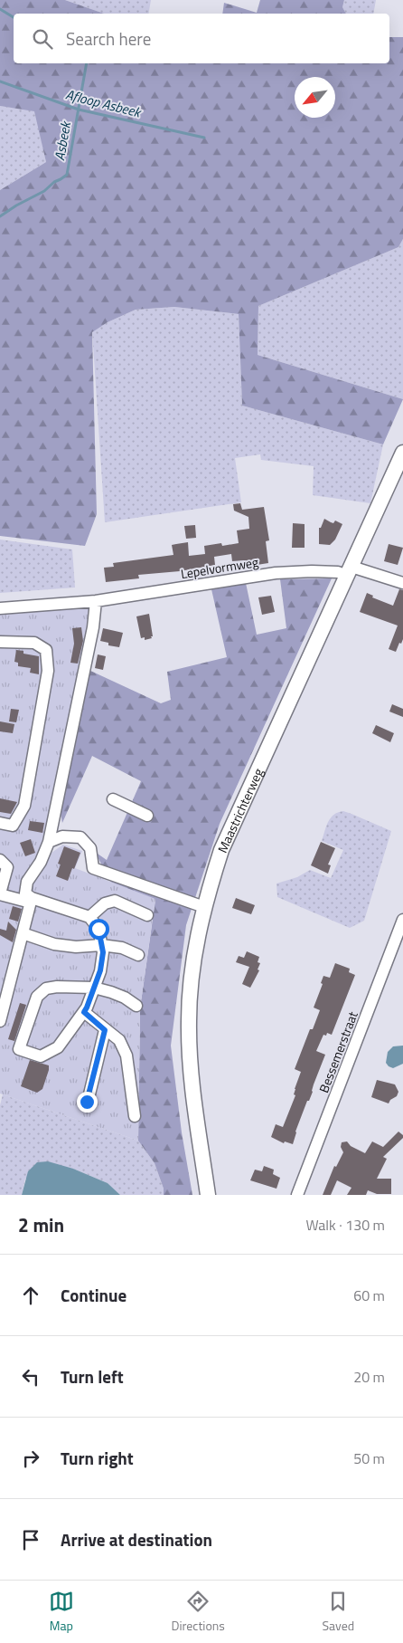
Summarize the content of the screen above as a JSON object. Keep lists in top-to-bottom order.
{
  "streets": {
    "main road": ["Maastrichterweg"],
    "street": ["Lepelvormweg", "Bessemerstraat"]
  },
  "crossings": [
    ["Lepelvormweg", "Maastrichterweg"]
  ],
  "water": ["Afloop Asbeek", "Asbeek"],
  "north": "bottom left",
  "page": {
    "search": "Search here",
    "heading": ["2 min", "Walk · 130 m"],
    "list": [
      ["Continue", "60 m"],
      ["Turn left", "20 m"],
      ["Turn right", "50 m"],
      "Arrive at destination"
    ],
    "nav": ["Map", "Directions", "Saved"]
  }
}
